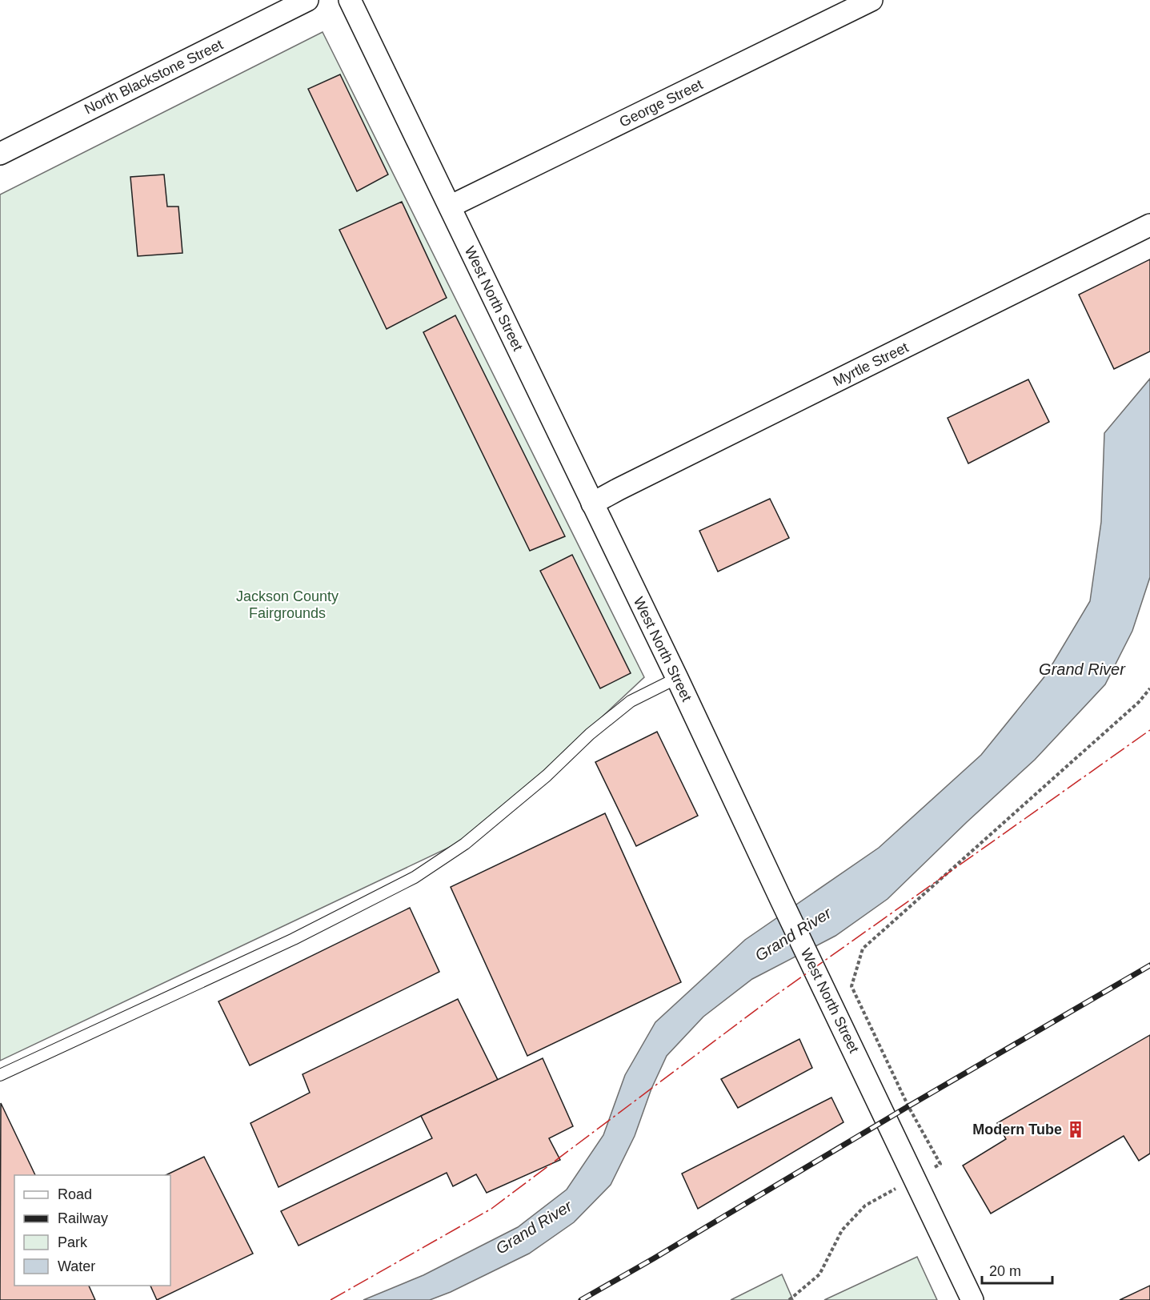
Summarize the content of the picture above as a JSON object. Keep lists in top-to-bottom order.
{
  "streets": {
    "street": [
      "North Blackstone Street",
      "George Street",
      "West North Street",
      "Myrtle Street"
    ]
  },
  "crossings": [
    ["George Street", "West North Street"],
    ["West North Street", "Myrtle Street"]
  ],
  "water": ["Grand River"],
  "parks": ["Jackson County Fairgrounds"],
  "places": {
    "building": ["Modern Tube"]
  },
  "legend": [
    "Road",
    "Railway",
    "Park",
    "Water"
  ],
  "scale_bar": "20 m"
}
